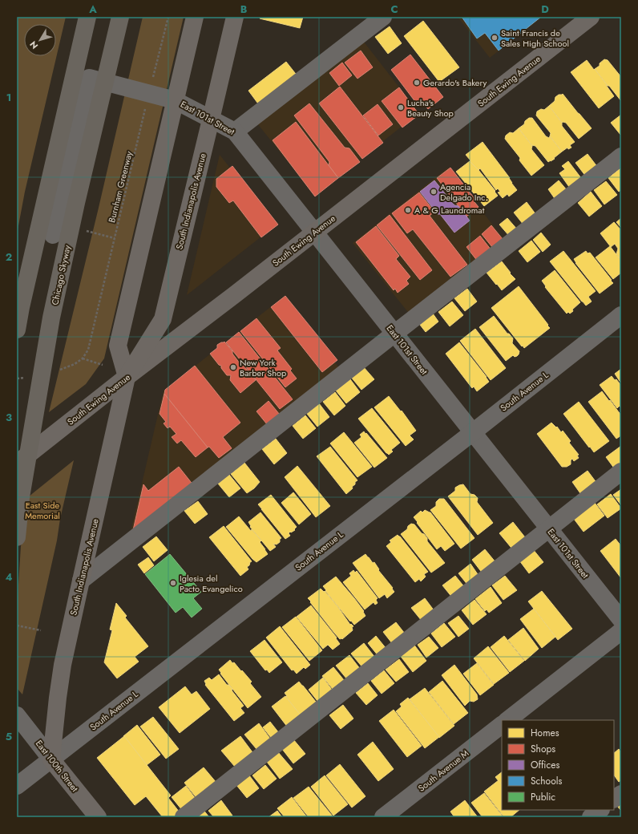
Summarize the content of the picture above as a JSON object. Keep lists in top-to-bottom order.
{
  "streets": {
    "highway": ["Chicago Skyway"],
    "main road": ["South Ewing Avenue", "South Indianapolis Avenue", "East 100th Street"],
    "street": ["East 101st Street", "South Avenue L", "South Avenue M"],
    "path": ["Burnham Greenway"]
  },
  "crossings": [
    ["South Ewing Avenue", "East 101st Street"],
    ["South Ewing Avenue", "South Indianapolis Avenue"],
    ["East 101st Street", "Burnham Greenway"],
    ["East 101st Street", "South Indianapolis Avenue"],
    ["East 101st Street", "South Avenue L"],
    ["South Indianapolis Avenue", "South Avenue L"],
    ["South Indianapolis Avenue", "East 100th Street"],
    ["South Avenue L", "East 100th Street"]
  ],
  "parks": ["East Side Memorial"],
  "places": [
    "Saint Francis de Sales High School",
    "Gerardo's Bakery",
    "Lucha's Beauty Shop",
    "Agencia Delgado Inc.",
    "A & G Laundromat",
    "New York Barber Shop",
    "Iglesia del Pacto Evangelico"
  ],
  "legend": [
    "Homes",
    "Shops",
    "Offices",
    "Schools",
    "Public"
  ],
  "north": "bottom left",
  "grid": {
    "columns": [
      "A",
      "B",
      "C",
      "D"
    ],
    "rows": [
      "1",
      "2",
      "3",
      "4",
      "5"
    ]
  }
}
